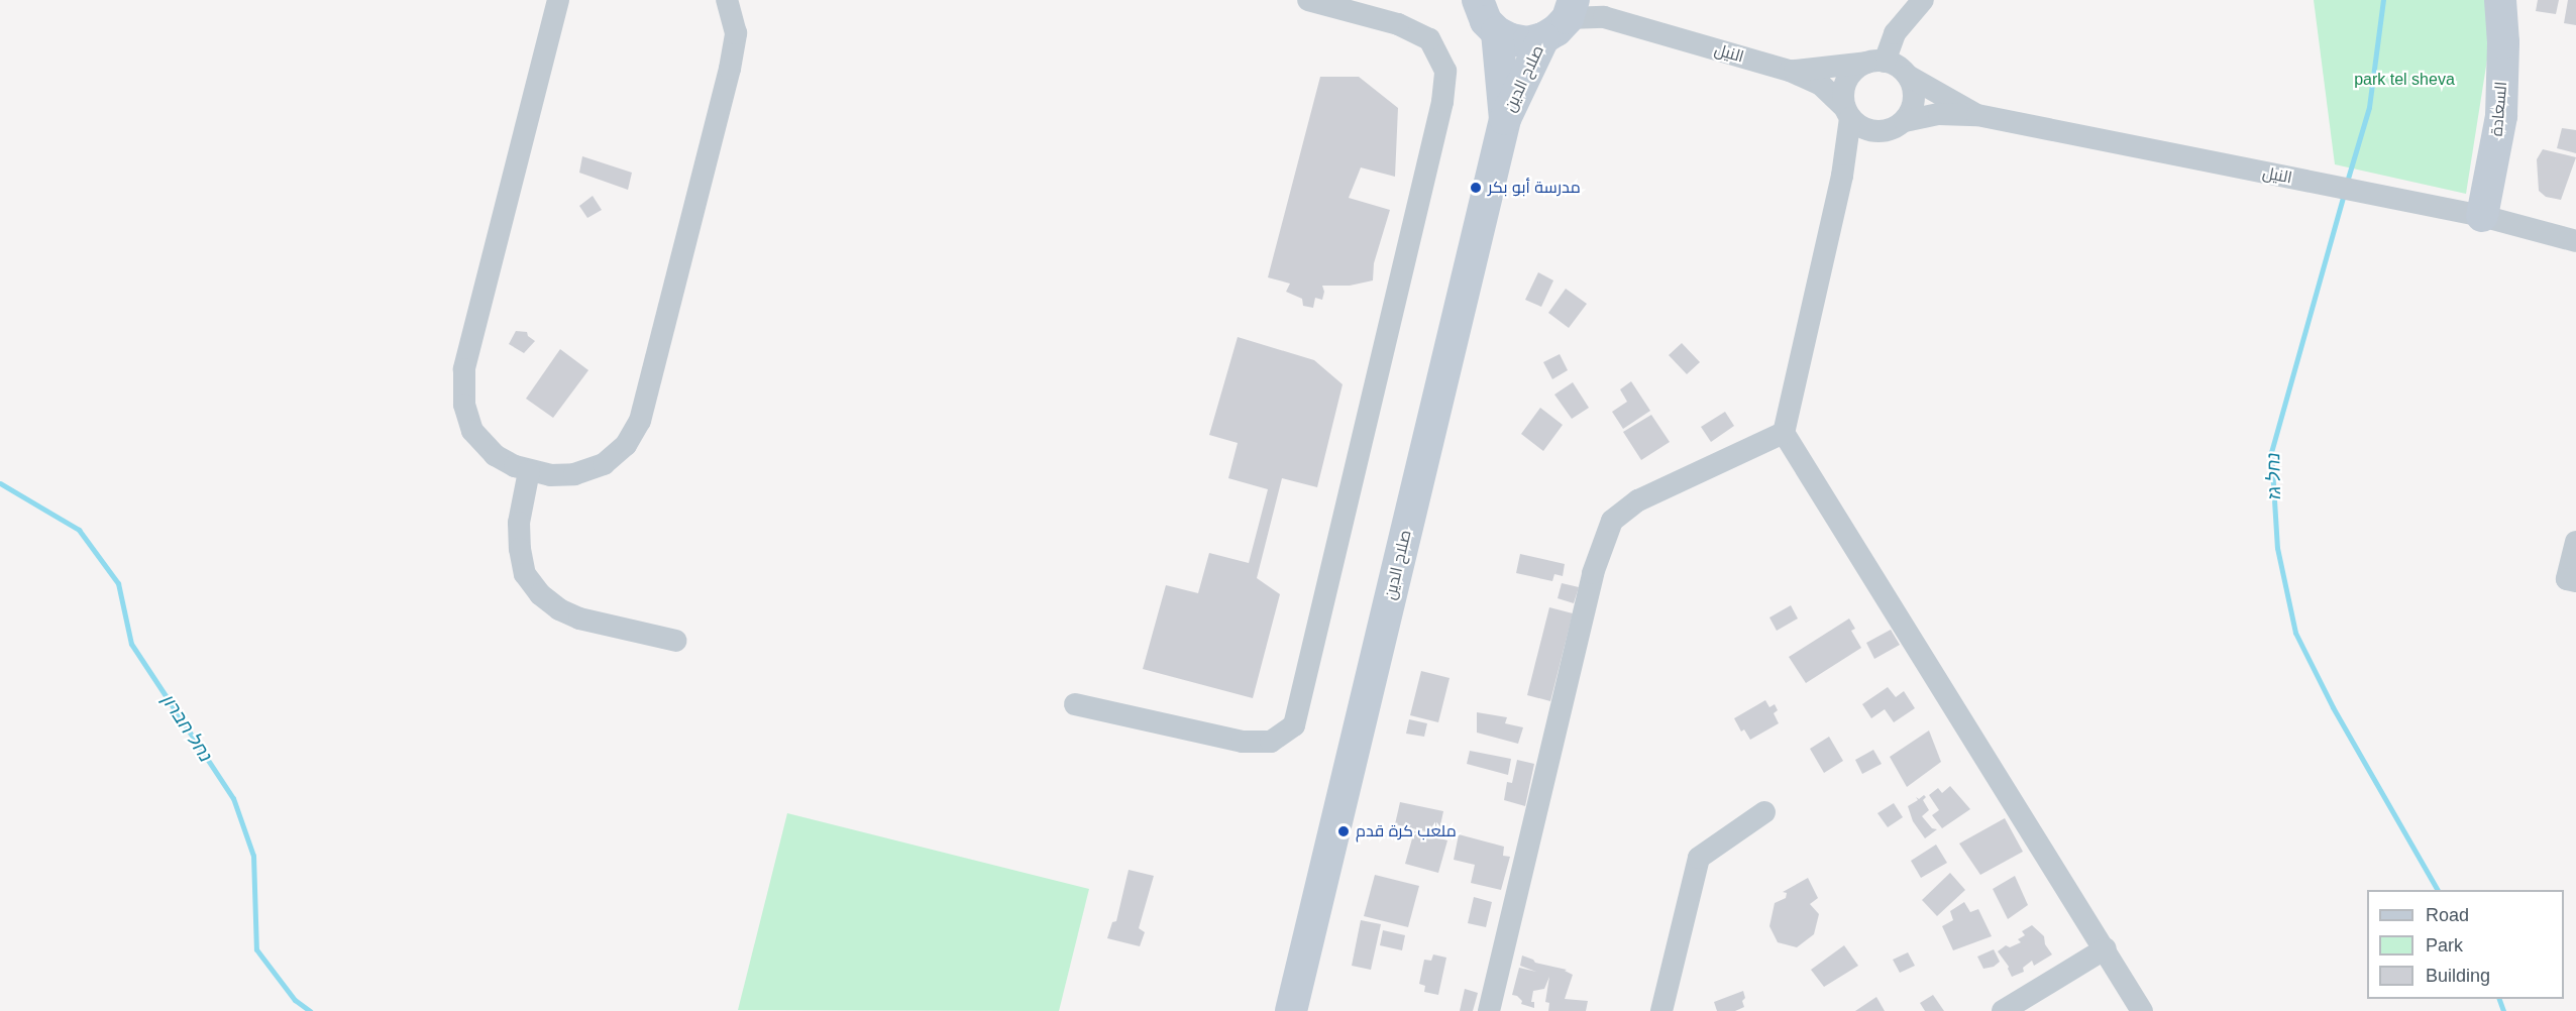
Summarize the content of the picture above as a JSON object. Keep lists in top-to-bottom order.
{
  "streets": {
    "main road": ["صلاح الدين", "السعادة"],
    "street": ["النيل"]
  },
  "crossings": [
    ["النيل", "السعادة"]
  ],
  "water": ["נחל גז", "נחל חברון"],
  "parks": ["park tel sheva"],
  "places": ["مدرسة أبو بكر", "ملعب كرة قدم"],
  "legend": ["Road", "Park", "Building"]
}
